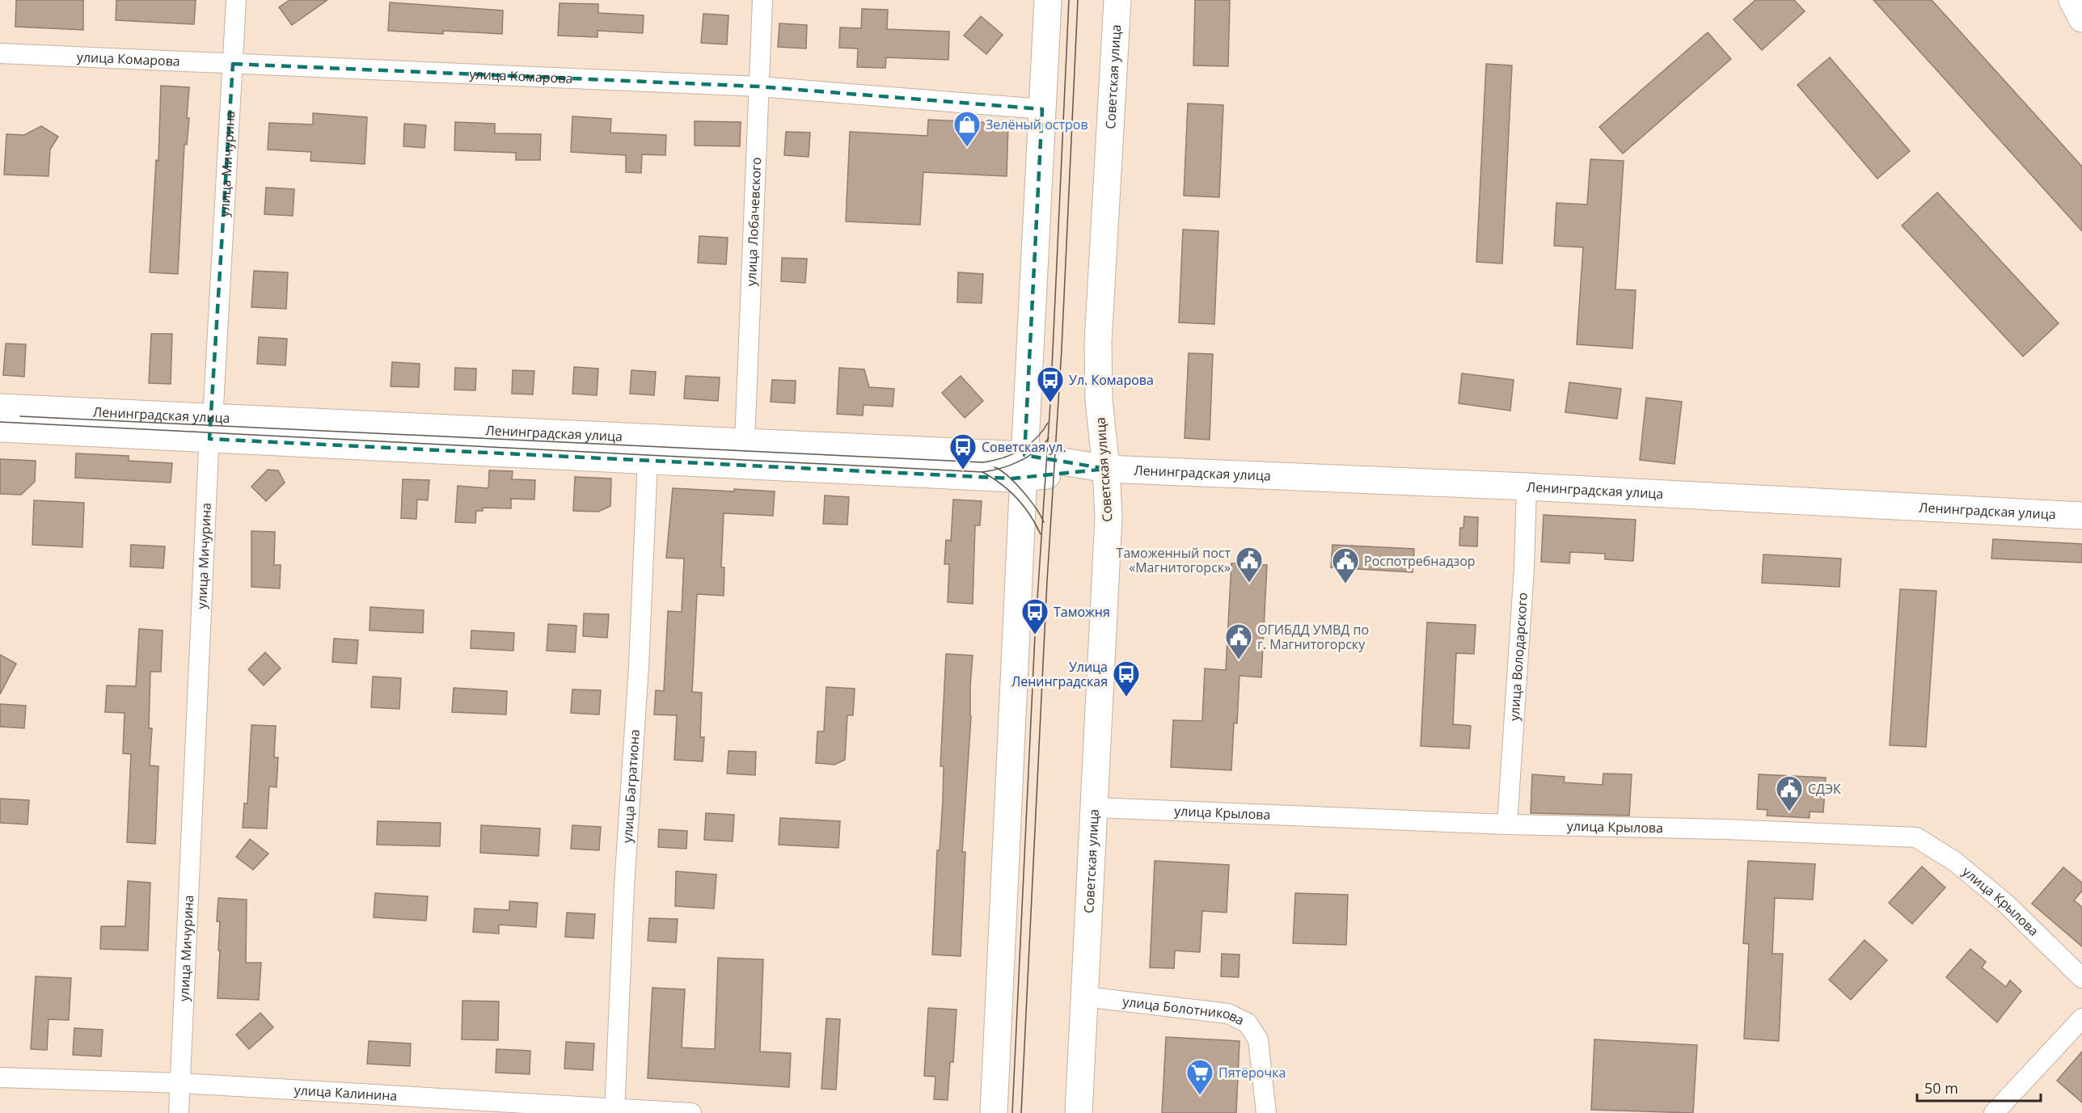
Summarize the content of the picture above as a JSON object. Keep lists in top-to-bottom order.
{
  "streets": {
    "main road": ["Советская улица", "Ленинградская улица"],
    "street": [
      "улица Комарова",
      "улица Мичурина",
      "улица Лобачевского",
      "улица Володарского",
      "улица Багратиона",
      "улица Крылова",
      "улица Болотникова",
      "улица Калинина"
    ]
  },
  "crossings": [
    ["улица Комарова", "улица Мичурина"],
    ["улица Комарова", "улица Лобачевского"],
    ["Советская улица", "Ленинградская улица"],
    ["Советская улица", "улица Крылова"],
    ["Советская улица", "улица Болотникова"],
    ["улица Мичурина", "Ленинградская улица"],
    ["улица Мичурина", "улица Калинина"],
    ["улица Лобачевского", "Ленинградская улица"],
    ["Ленинградская улица", "улица Володарского"],
    ["Ленинградская улица", "улица Багратиона"],
    ["улица Володарского", "улица Крылова"],
    ["улица Багратиона", "улица Калинина"]
  ],
  "places": {
    "shop": ["Зелёный остров"],
    "bus stop": [
      "Ул. Комарова",
      "Советская ул.",
      "Таможня",
      "Улица Ленинградская"
    ],
    "public building": [
      "Таможенный пост «Магнитогорск»",
      "Роспотребнадзор",
      "ОГИБДД УМВД по г. Магнитогорску",
      "СДЭК"
    ],
    "supermarket": ["Пятёрочка"]
  },
  "scale_bar": "50 m"
}
